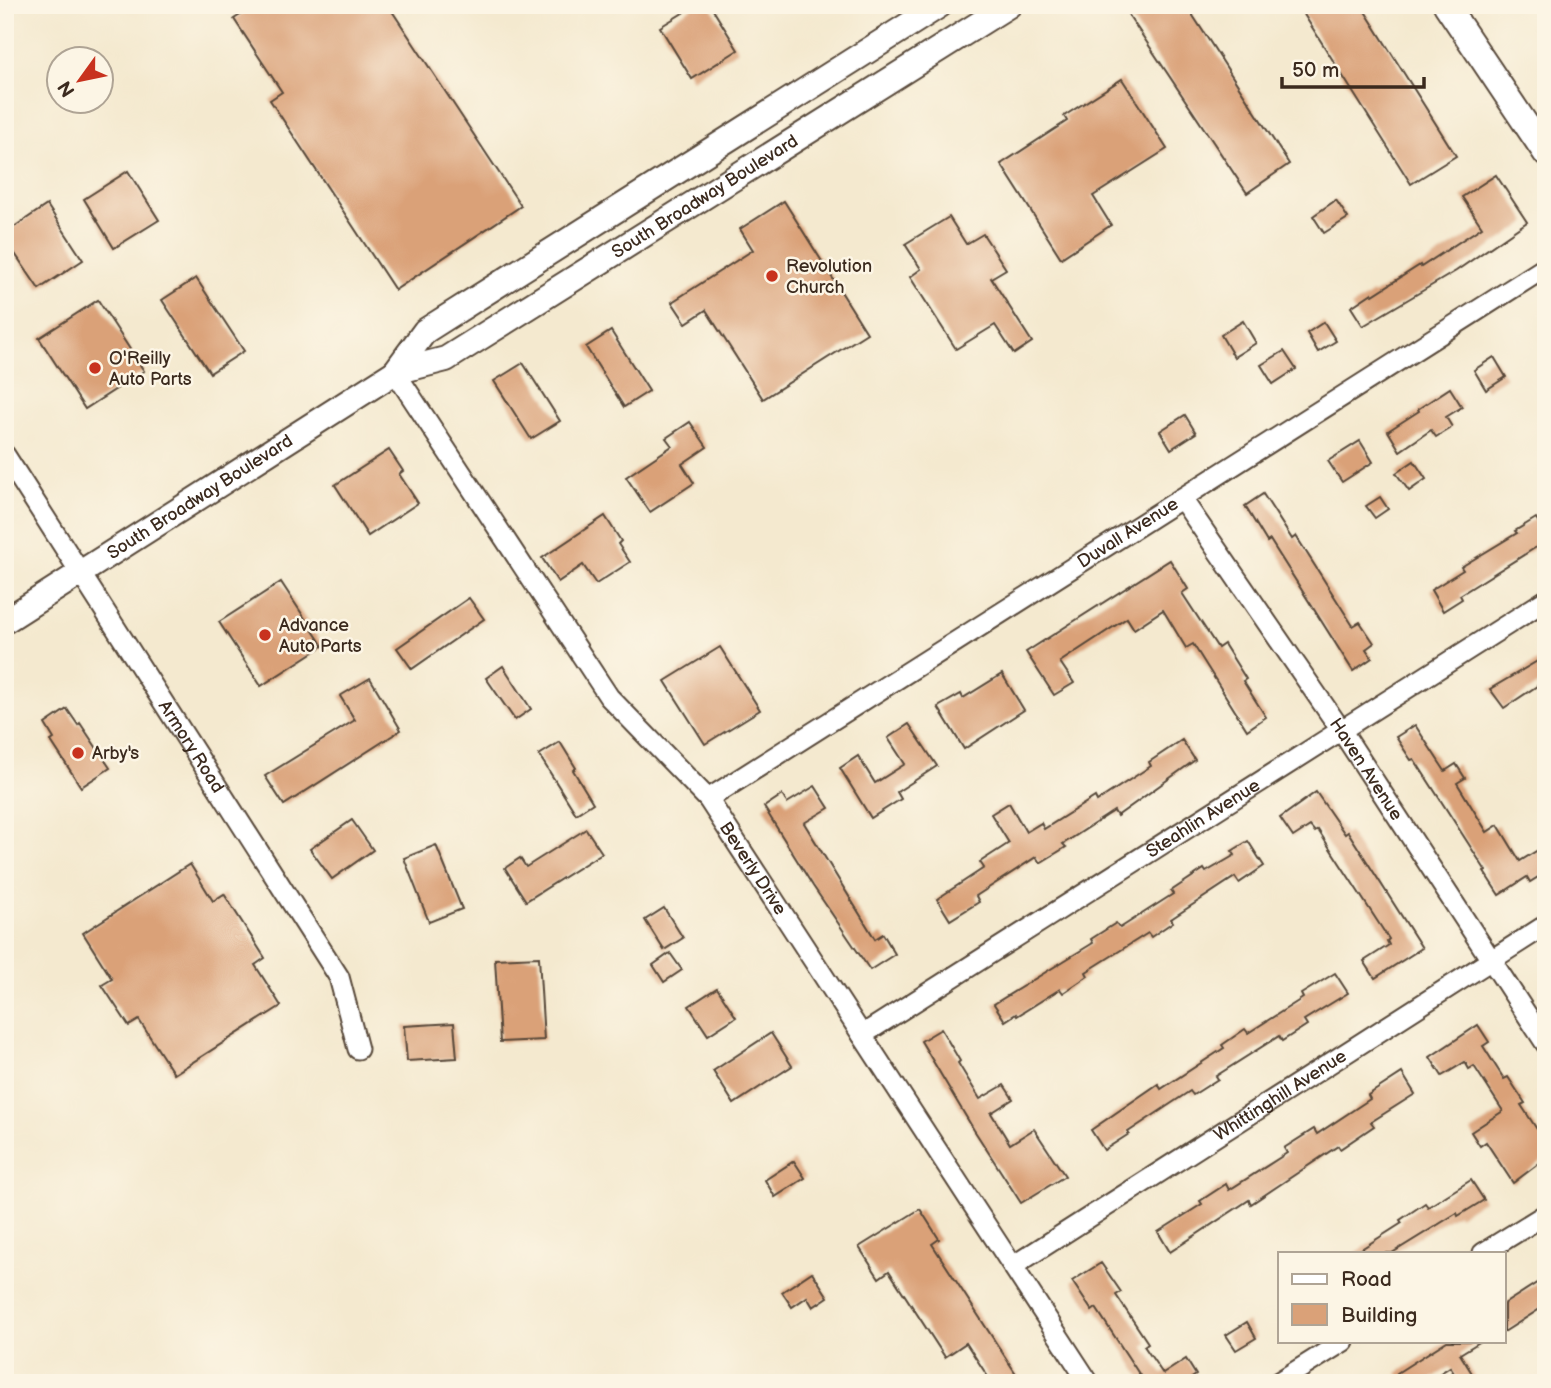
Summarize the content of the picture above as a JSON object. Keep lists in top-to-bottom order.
{
  "streets": {
    "main road": ["South Broadway Boulevard"],
    "street": [
      "Duvall Avenue",
      "Armory Road",
      "Haven Avenue",
      "Steahlin Avenue",
      "Beverly Drive",
      "Whittinghill Avenue"
    ]
  },
  "crossings": [
    ["South Broadway Boulevard", "Armory Road"],
    ["South Broadway Boulevard", "Beverly Drive"],
    ["Duvall Avenue", "Haven Avenue"],
    ["Duvall Avenue", "Beverly Drive"],
    ["Haven Avenue", "Steahlin Avenue"],
    ["Haven Avenue", "Whittinghill Avenue"],
    ["Steahlin Avenue", "Beverly Drive"],
    ["Beverly Drive", "Whittinghill Avenue"]
  ],
  "places": [
    "Revolution Church",
    "O'Reilly Auto Parts",
    "Advance Auto Parts",
    "Arby's"
  ],
  "legend": ["Road", "Building"],
  "scale_bar": "50 m",
  "north": "bottom left"
}
